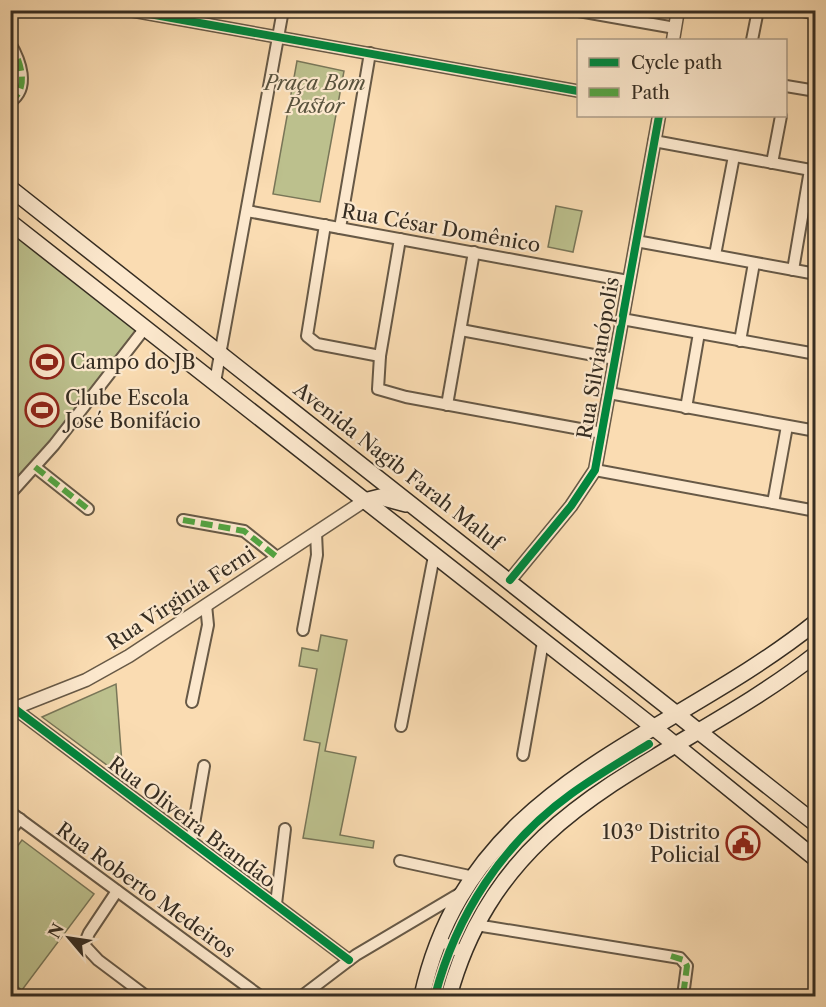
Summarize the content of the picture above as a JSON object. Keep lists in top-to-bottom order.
{
  "streets": {
    "main road": ["Avenida Nagib Farah Maluf"],
    "street": [
      "Rua César Domênico",
      "Rua Silvianópolis",
      "Rua Virginía Ferni",
      "Rua Oliveira Brandão",
      "Rua Roberto Medeiros"
    ]
  },
  "crossings": [
    ["Rua César Domênico", "Rua Silvianópolis"],
    ["Rua Silvianópolis", "Avenida Nagib Farah Maluf"],
    ["Rua Virginía Ferni", "Rua Oliveira Brandão"]
  ],
  "parks": ["Praça Bom Pastor"],
  "places": {
    "sports": ["Campo do JB", "Clube Escola José Bonifácio"],
    "public building": ["103º Distrito Policial"]
  },
  "legend": ["Cycle path", "Path"],
  "north": "top left"
}
